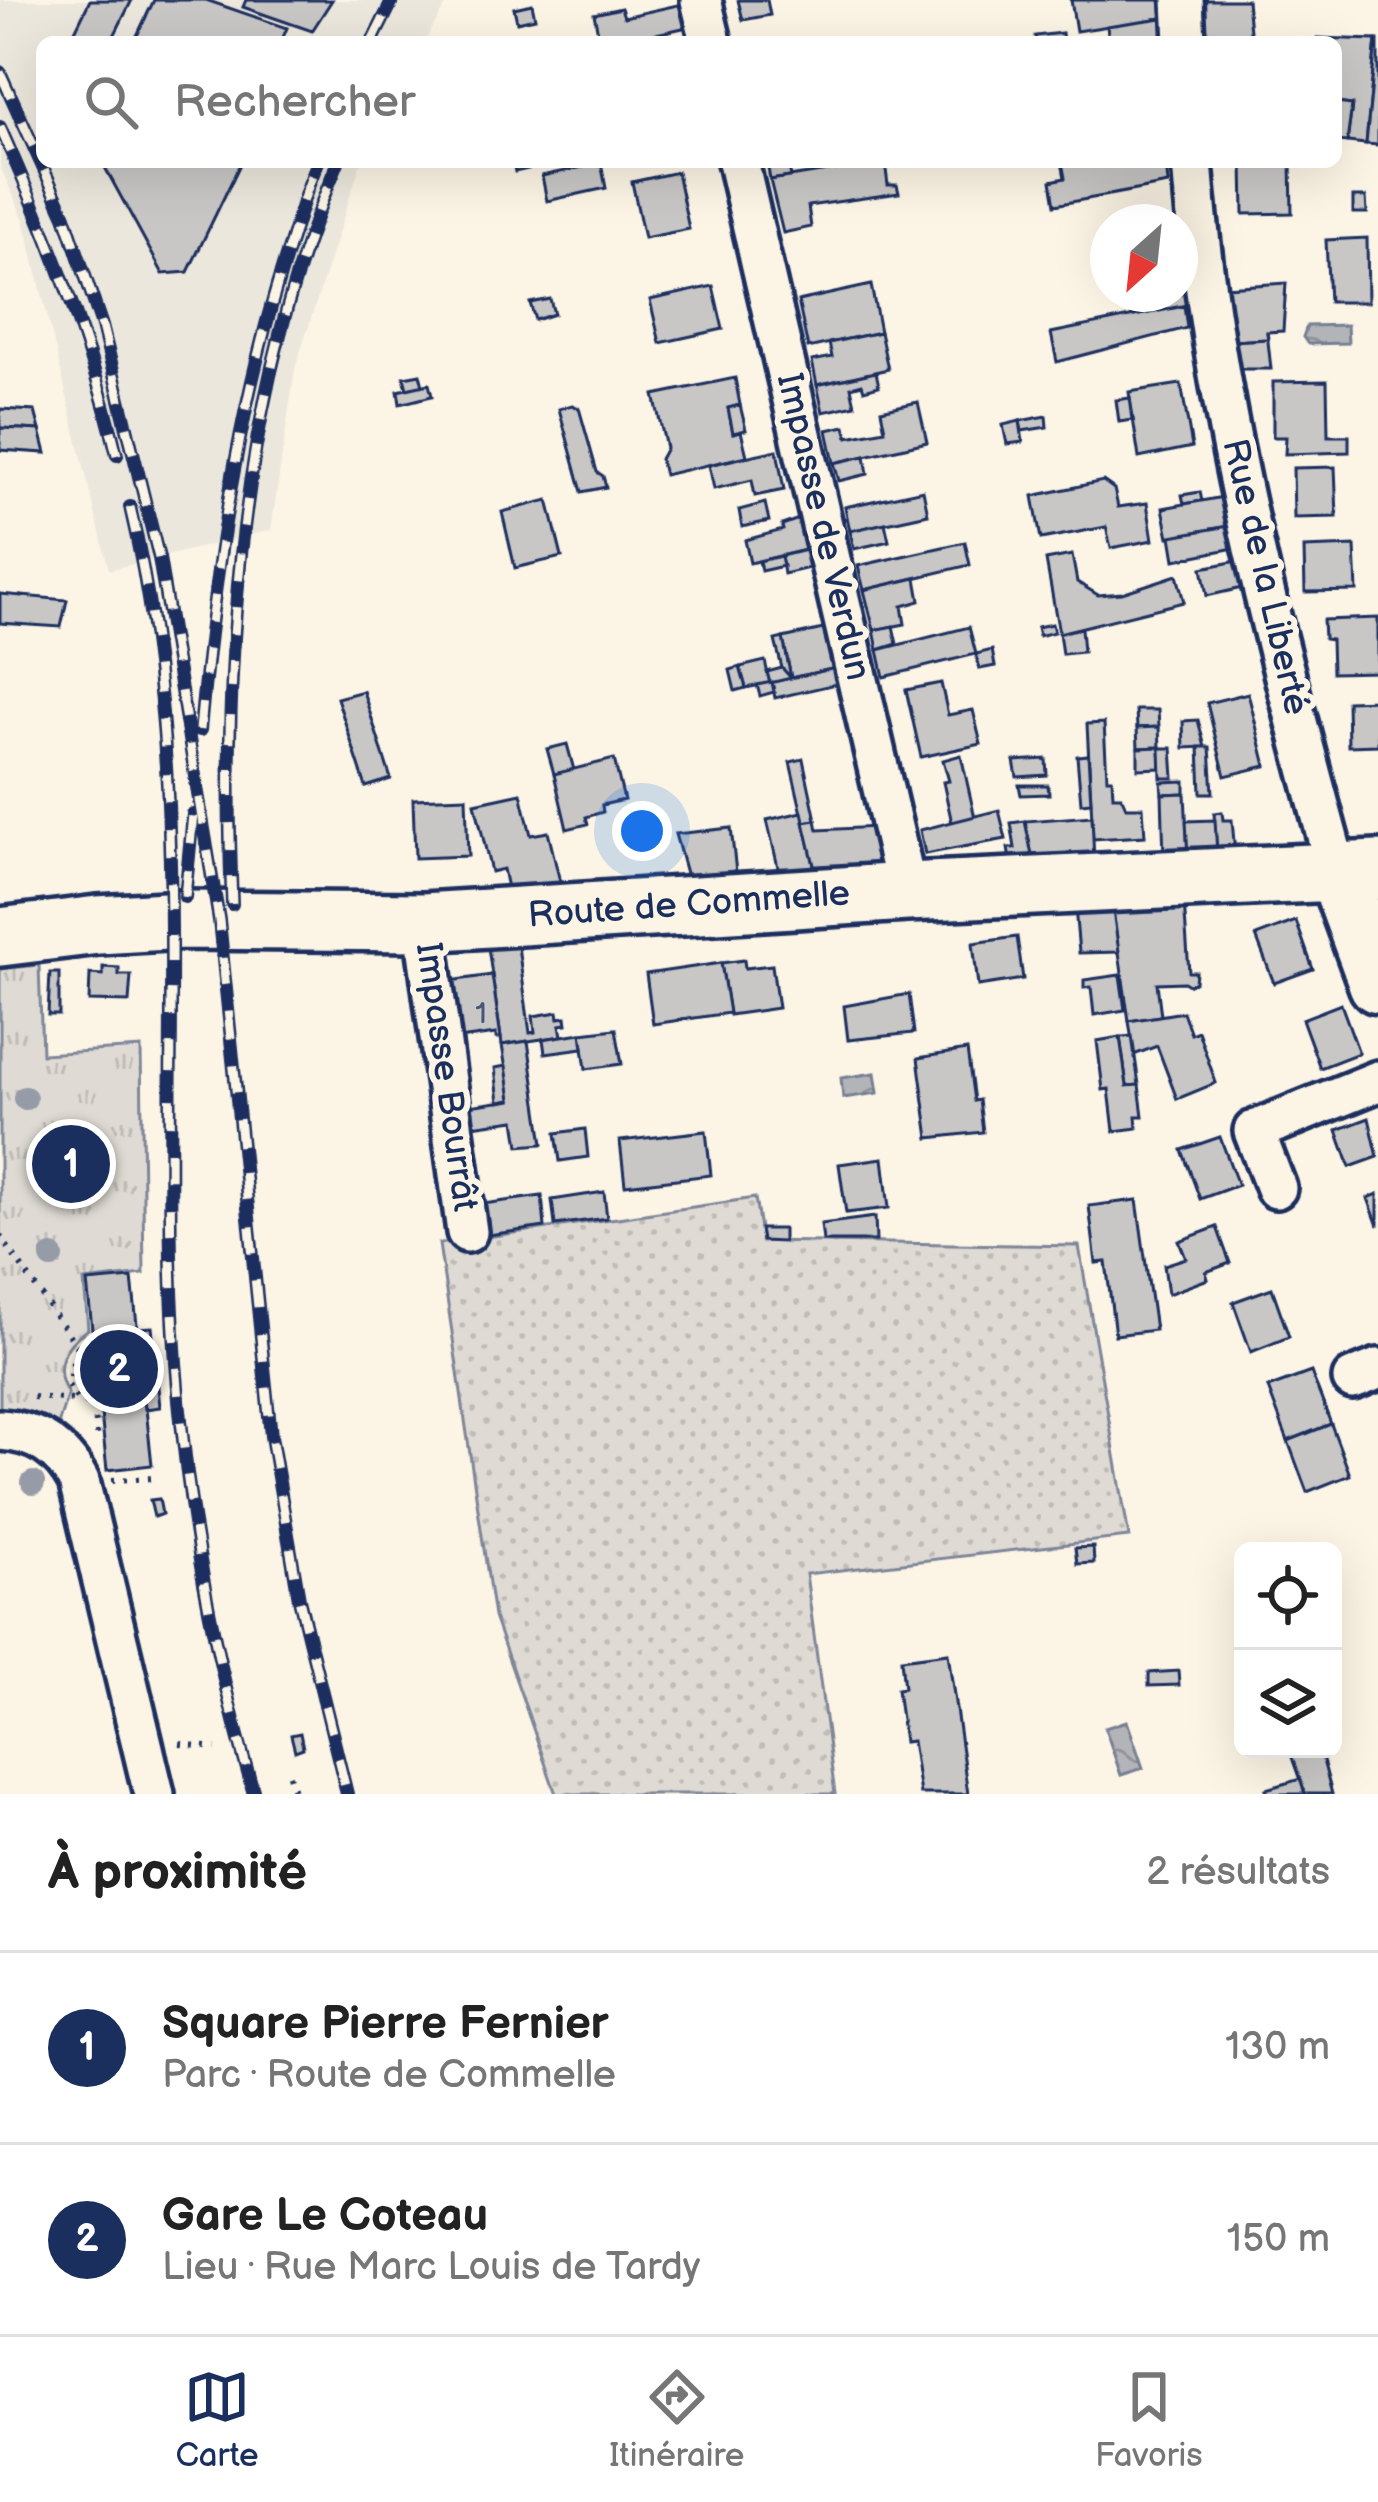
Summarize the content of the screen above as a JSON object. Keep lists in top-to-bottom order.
{
  "streets": {
    "street": [
      "Impasse de Verdun",
      "Rue de la Liberté",
      "Route de Commelle",
      "Impasse Bourrât"
    ]
  },
  "crossings": [
    ["Impasse de Verdun", "Route de Commelle"],
    ["Rue de la Liberté", "Route de Commelle"],
    ["Route de Commelle", "Impasse Bourrât"]
  ],
  "house_numbers": ["1"],
  "north": "bottom left",
  "page": {
    "search": "Rechercher",
    "pins": ["1", "2"],
    "heading": ["À proximité", "2 résultats"],
    "list": [
      {
        "mark": "1",
        "name": "Square Pierre Fernier",
        "note": "Parc · Route de Commelle",
        "value": "130 m"
      },
      {
        "mark": "2",
        "name": "Gare Le Coteau",
        "note": "Lieu · Rue Marc Louis de Tardy",
        "value": "150 m"
      }
    ],
    "nav": ["Carte", "Itinéraire", "Favoris"]
  }
}
